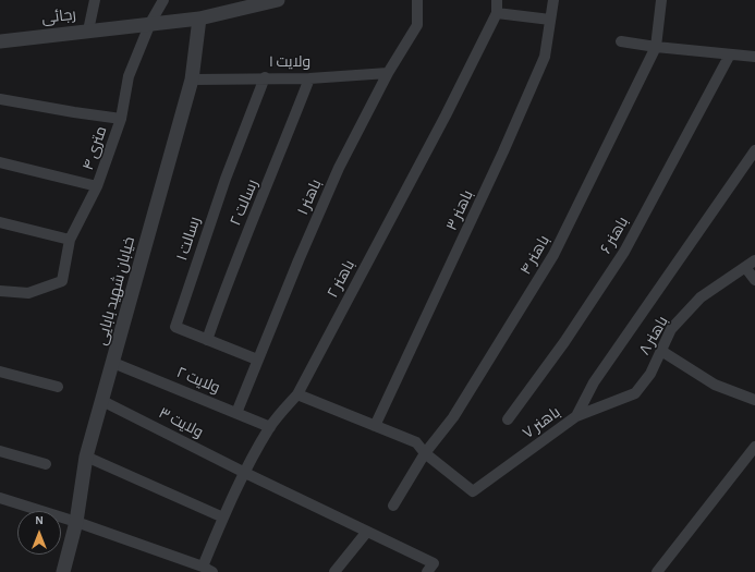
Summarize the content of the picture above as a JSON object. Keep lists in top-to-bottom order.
{
  "streets": {
    "street": [
      "رجائی",
      "ولایت ۱",
      "۴ متری",
      "باهنر ۱",
      "رسالت ۲",
      "باهنر ۳",
      "باهنر ۶",
      "رسالت ۱",
      "باهنر ۴",
      "باهنر ۲",
      "خیابان شهید بابایی",
      "باهنر ۸",
      "ولایت ۲",
      "ولایت ۳",
      "باهنر ۷"
    ]
  },
  "crossings": [
    ["رجائی", "۴ متری"],
    ["رجائی", "خیابان شهید بابایی"],
    ["ولایت ۱", "باهنر ۱"],
    ["ولایت ۱", "رسالت ۲"],
    ["ولایت ۱", "رسالت ۱"],
    ["ولایت ۱", "خیابان شهید بابایی"],
    ["باهنر ۱", "رسالت ۱"],
    ["باهنر ۱", "ولایت ۲"],
    ["رسالت ۲", "رسالت ۱"],
    ["باهنر ۳", "باهنر ۷"],
    ["باهنر ۴", "باهنر ۷"],
    ["باهنر ۲", "ولایت ۲"],
    ["باهنر ۲", "ولایت ۳"],
    ["باهنر ۲", "باهنر ۷"],
    ["خیابان شهید بابایی", "ولایت ۲"],
    ["خیابان شهید بابایی", "ولایت ۳"],
    ["باهنر ۸", "باهنر ۷"]
  ],
  "north": "top"
}
